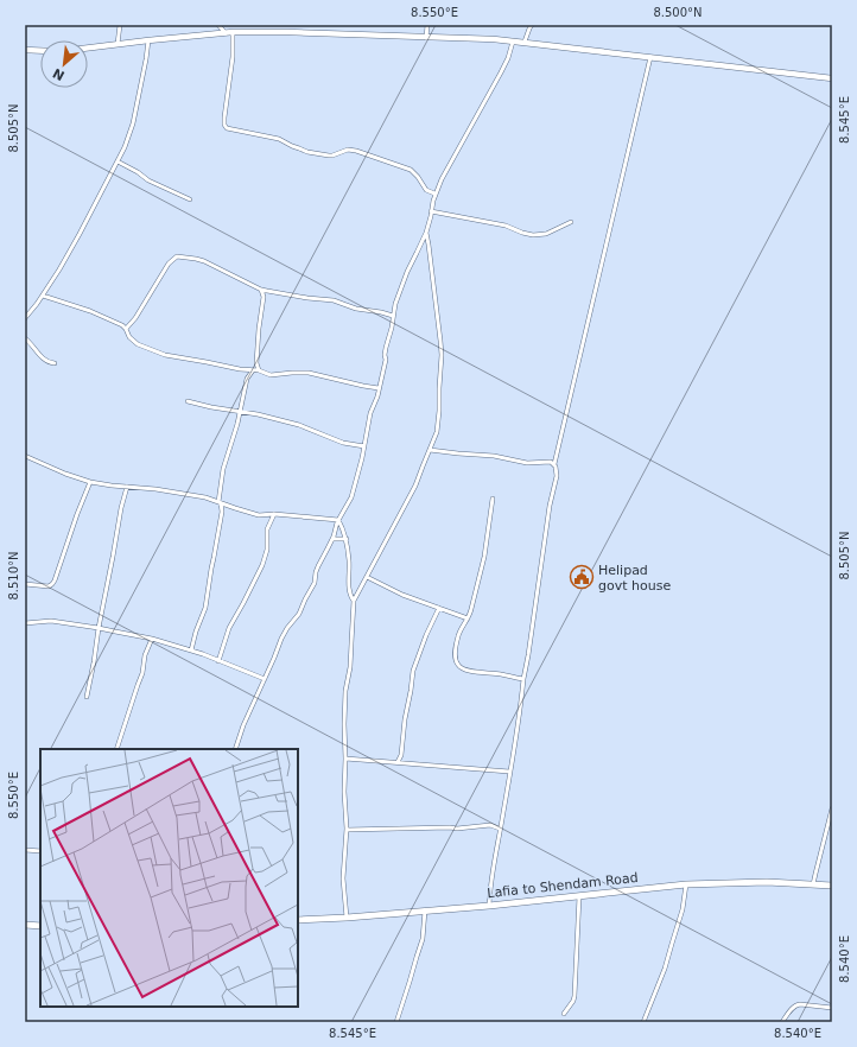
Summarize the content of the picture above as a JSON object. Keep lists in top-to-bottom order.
{
  "streets": {
    "main road": ["Lafia to Shendam Road"]
  },
  "places": {
    "public building": ["Helipad govt house"]
  },
  "north": "bottom left",
  "coordinates": [
    "8.550°E",
    "8.500°N",
    "8.545°E",
    "8.505°N",
    "8.510°N",
    "8.540°E"
  ]
}
